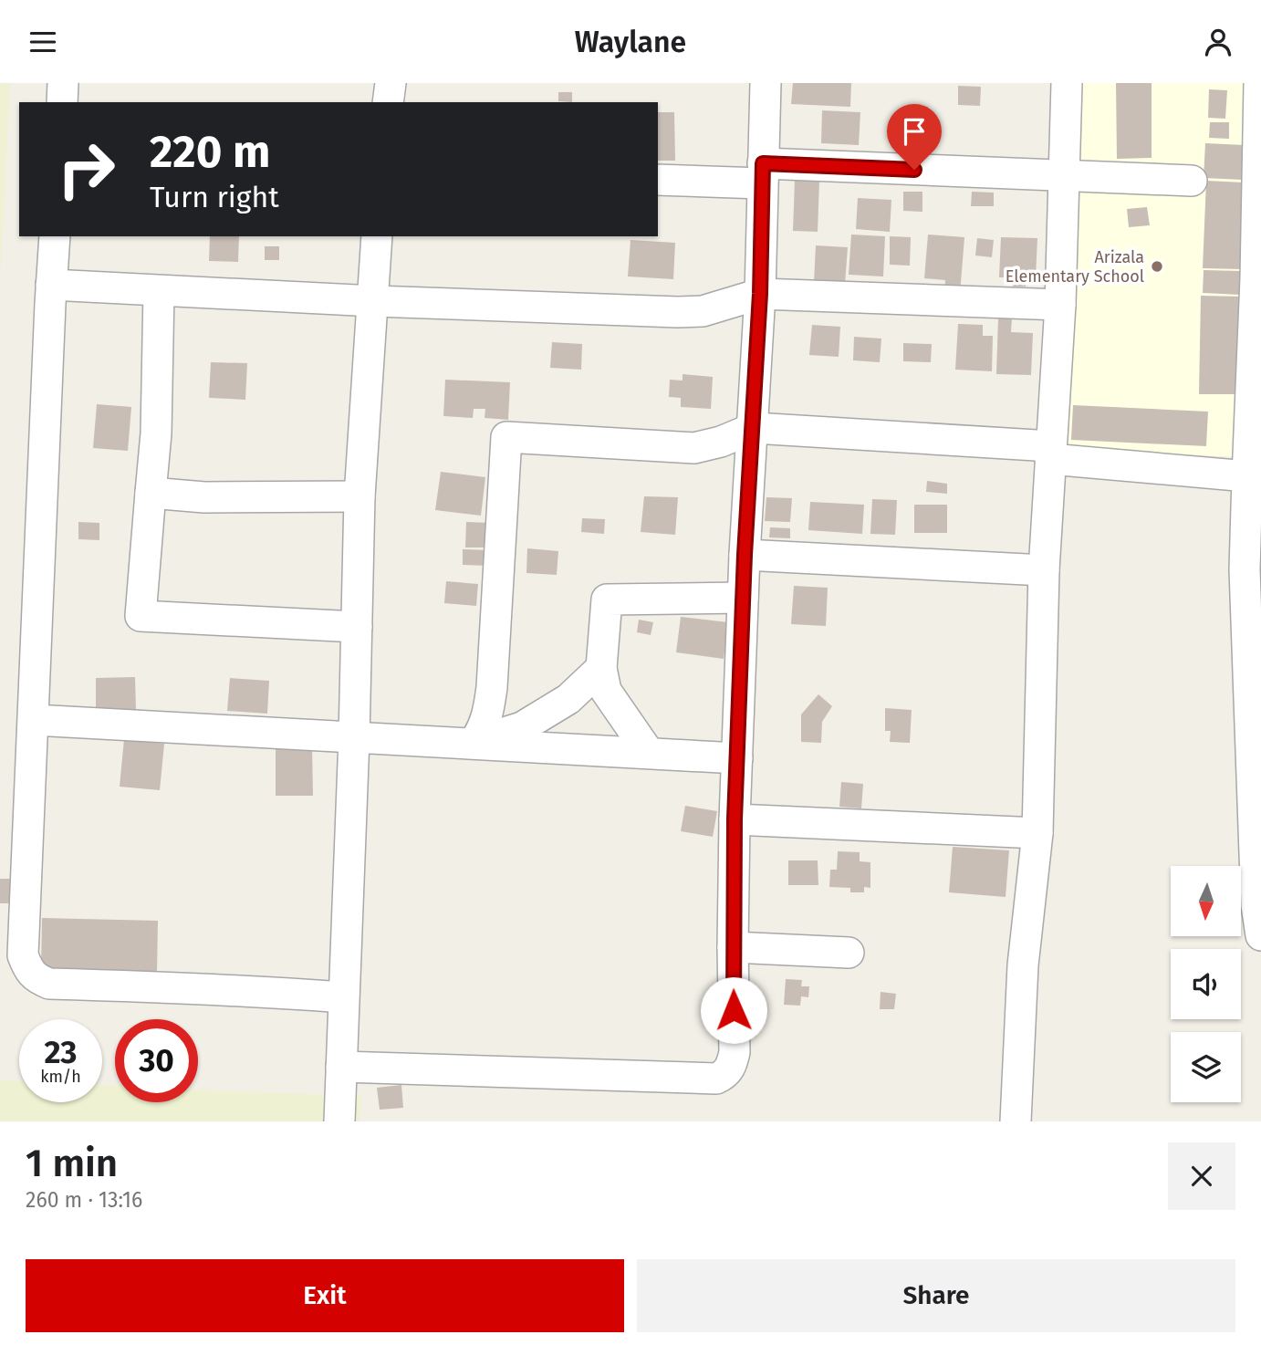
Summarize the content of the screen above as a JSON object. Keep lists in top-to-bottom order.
{
  "places": ["Arizala Elementary School"],
  "north": "bottom",
  "page": {
    "header": "Waylane",
    "turn": ["220 m", "Turn right"],
    "speed": "23 km/h",
    "limit": "30",
    "heading": ["1 min", "260 m · 13:16"],
    "buttons": ["Exit", "Share"]
  }
}
